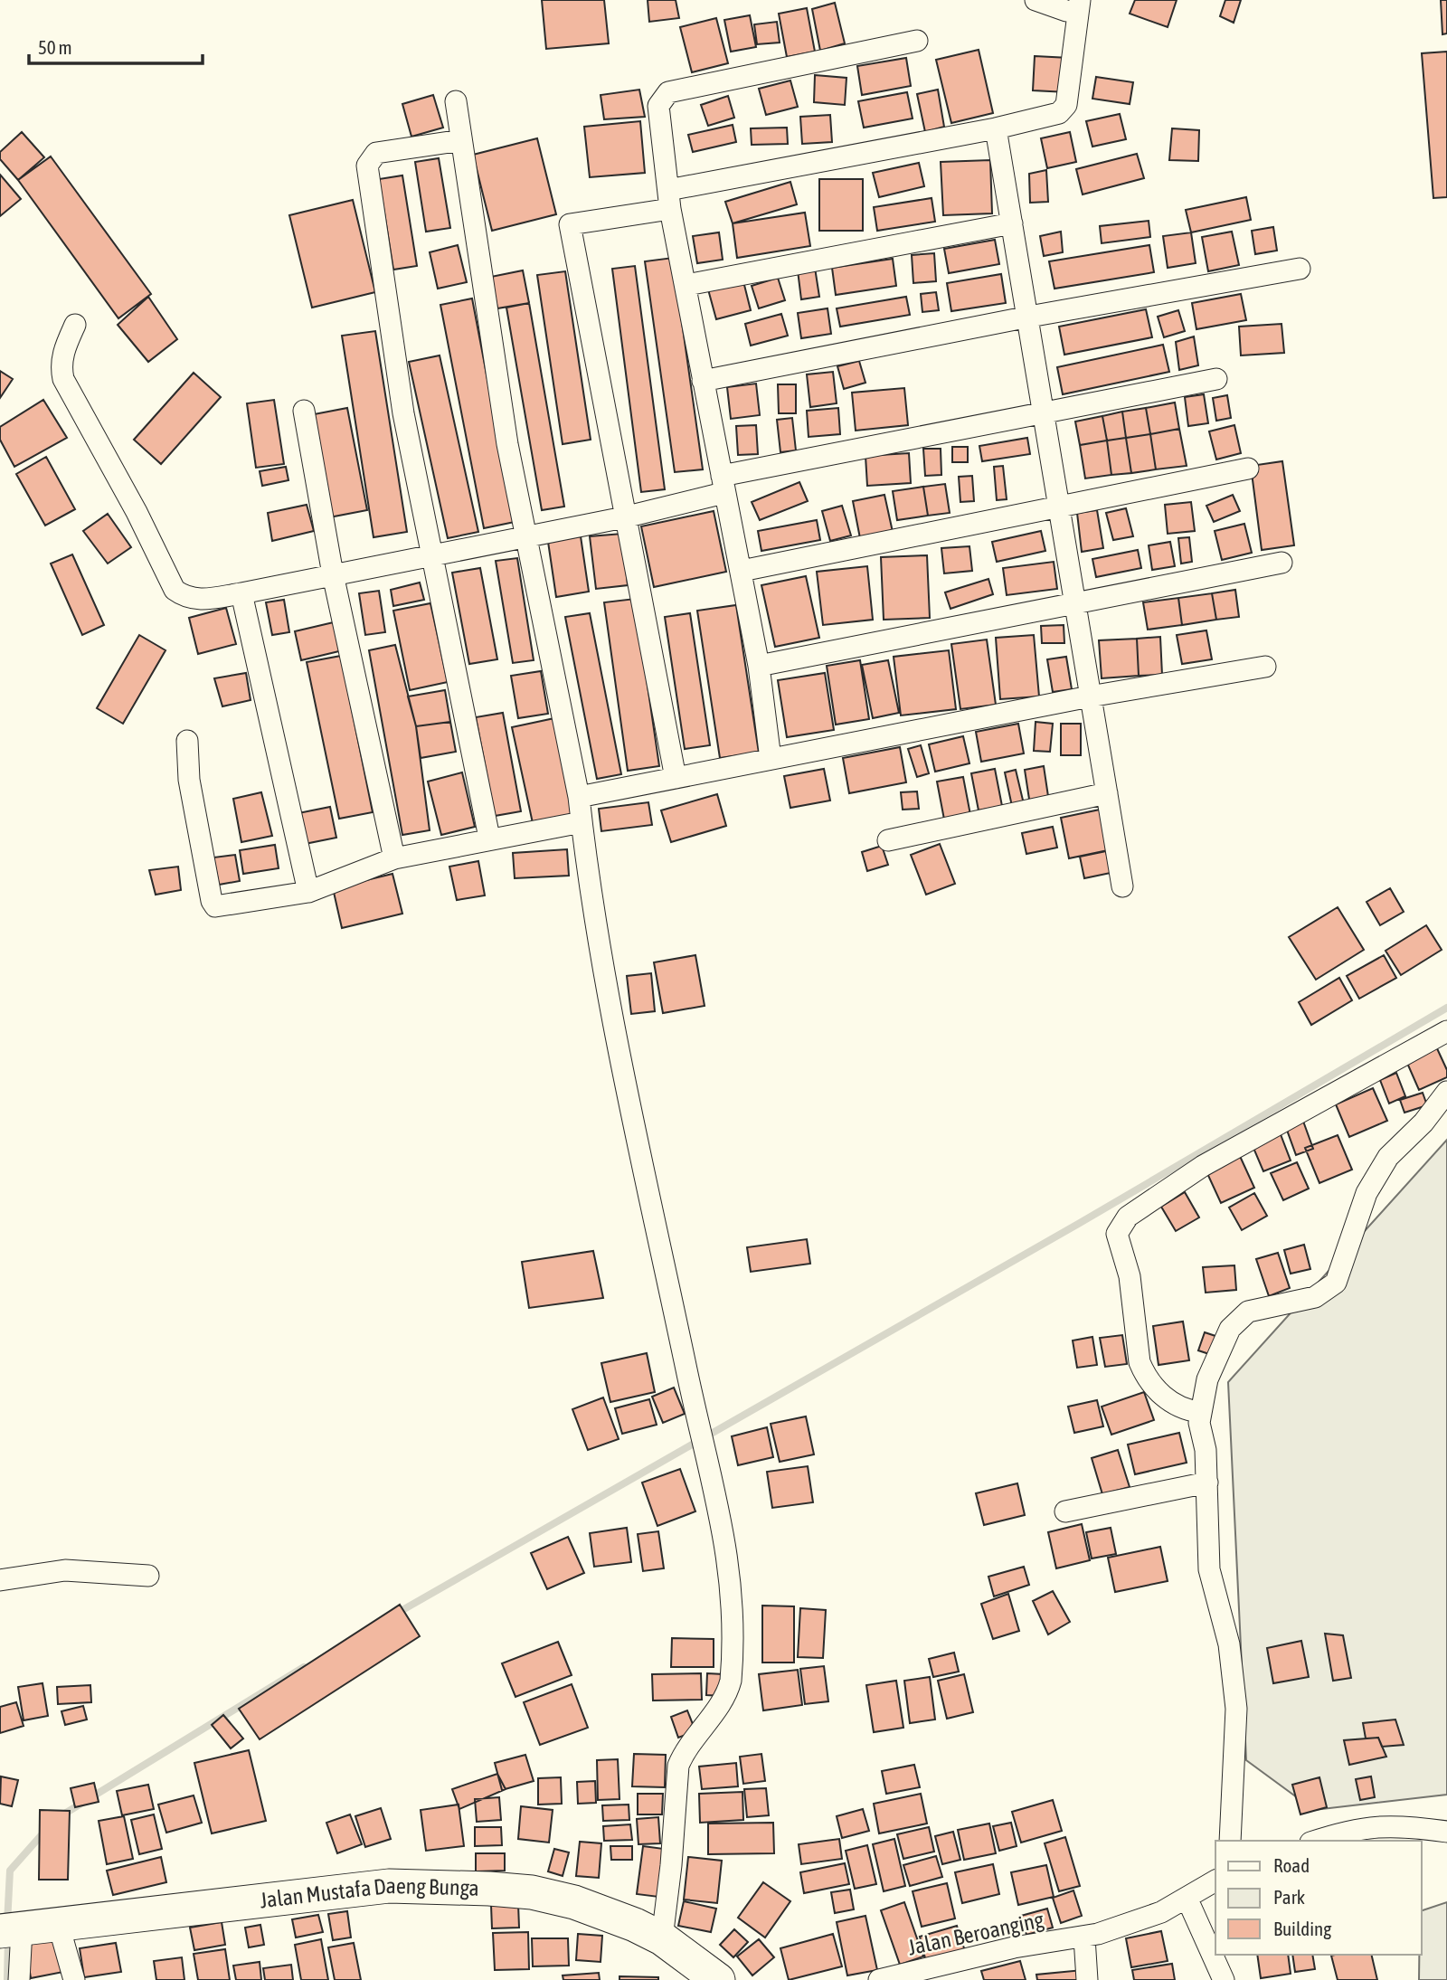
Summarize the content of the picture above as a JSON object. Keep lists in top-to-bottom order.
{
  "streets": {
    "main road": ["Jalan Mustafa Daeng Bunga"],
    "street": ["Jalan Beroanging"]
  },
  "legend": ["Road", "Park", "Building"],
  "scale_bar": "50 m"
}
